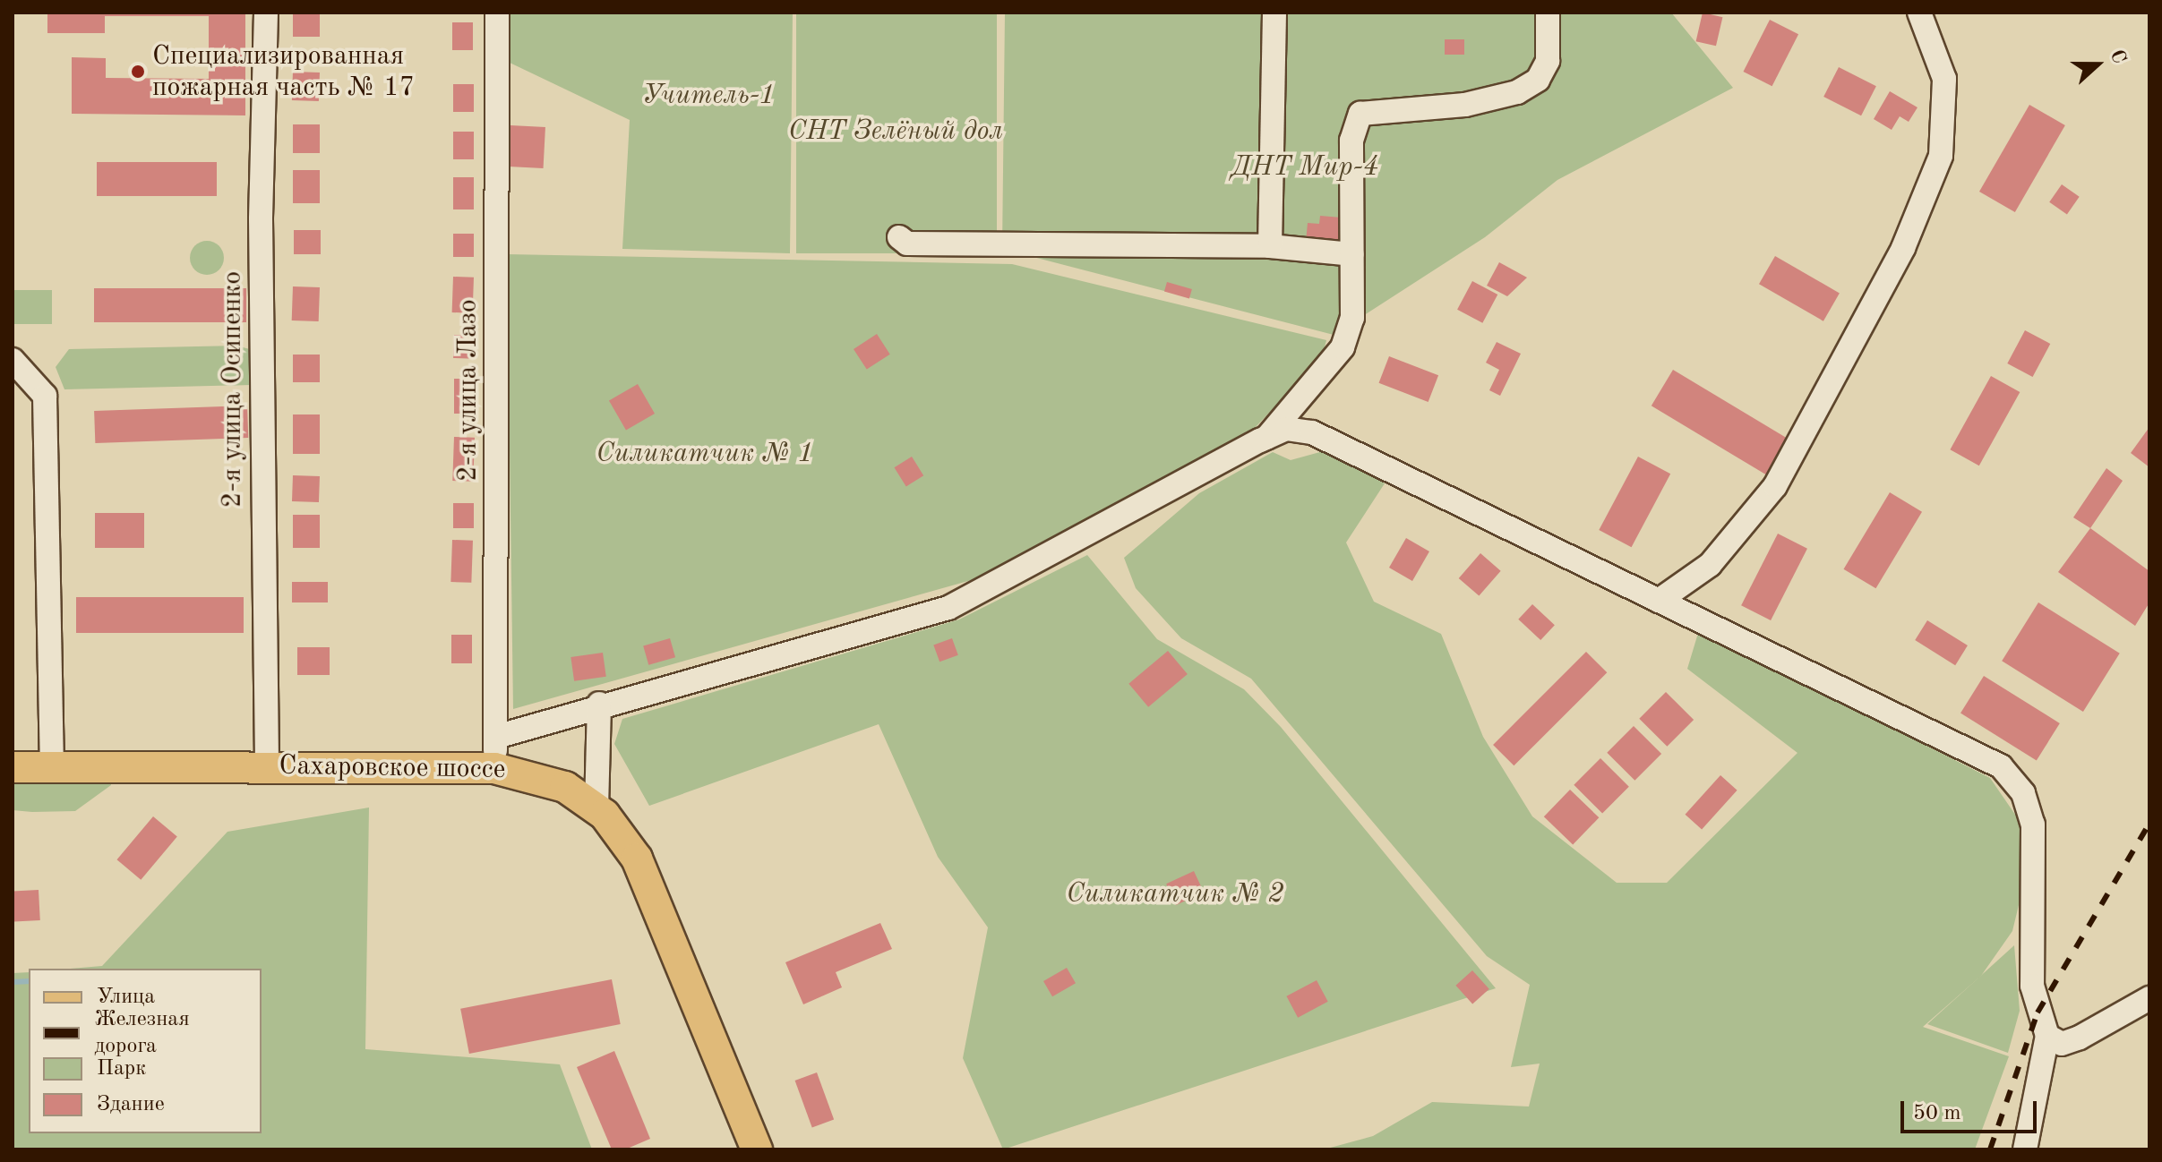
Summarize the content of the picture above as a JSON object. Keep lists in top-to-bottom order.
{
  "streets": {
    "main road": ["Сахаровское шоссе"],
    "street": ["2-я улица Осипенко", "2-я улица Лазо"]
  },
  "crossings": [
    ["2-я улица Осипенко", "Сахаровское шоссе"],
    ["2-я улица Лазо", "Сахаровское шоссе"]
  ],
  "parks": [
    "Учитель-1",
    "СНТ Зелёный дол",
    "ДНТ Мир-4",
    "Силикатчик № 1",
    "Силикатчик № 2"
  ],
  "places": ["Специализированная пожарная часть № 17"],
  "legend": [
    "Улица",
    "Железная дорога",
    "Парк",
    "Здание"
  ],
  "scale_bar": "50 m",
  "north": "right"
}
